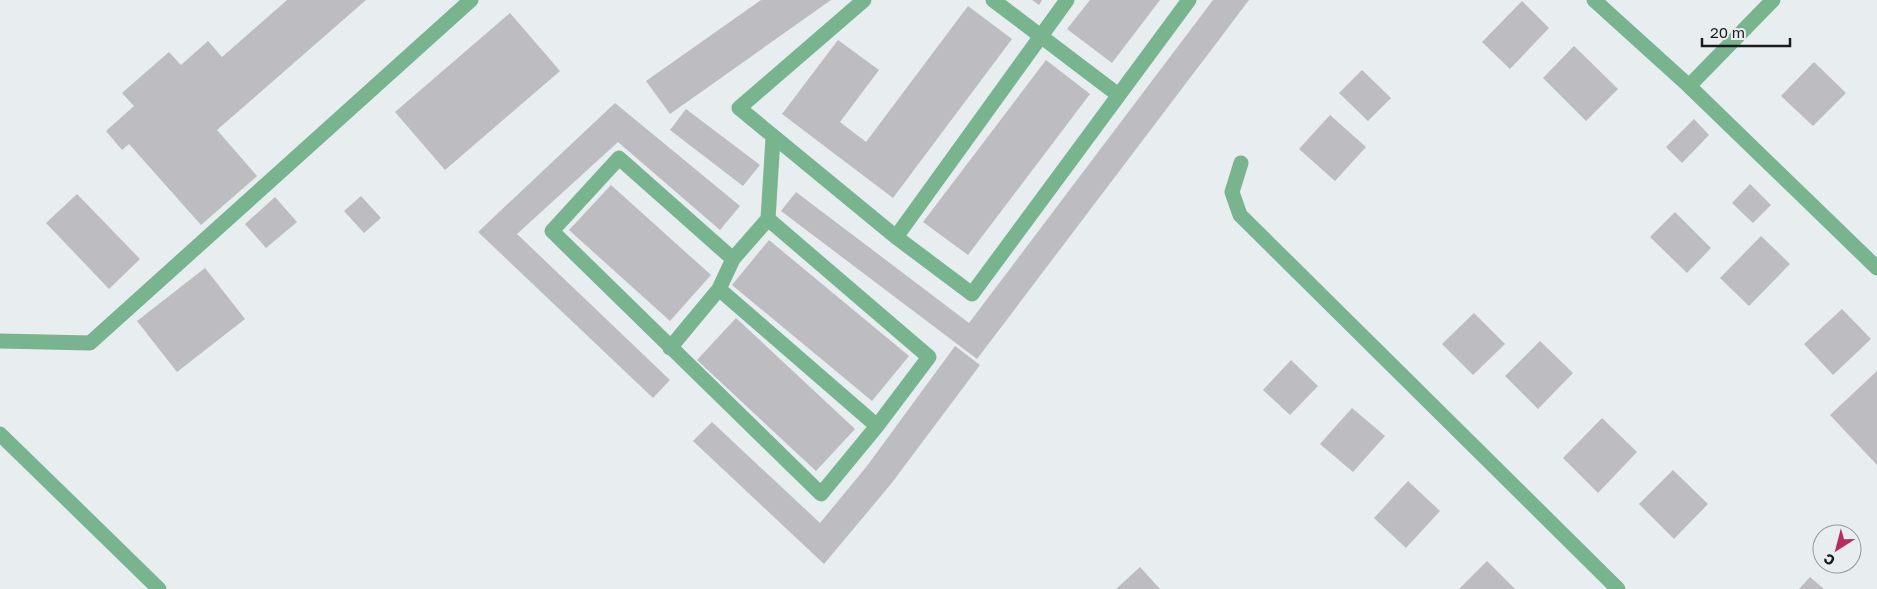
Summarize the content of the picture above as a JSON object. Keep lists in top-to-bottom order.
{
  "scale_bar": "20 m",
  "north": "bottom left"
}
